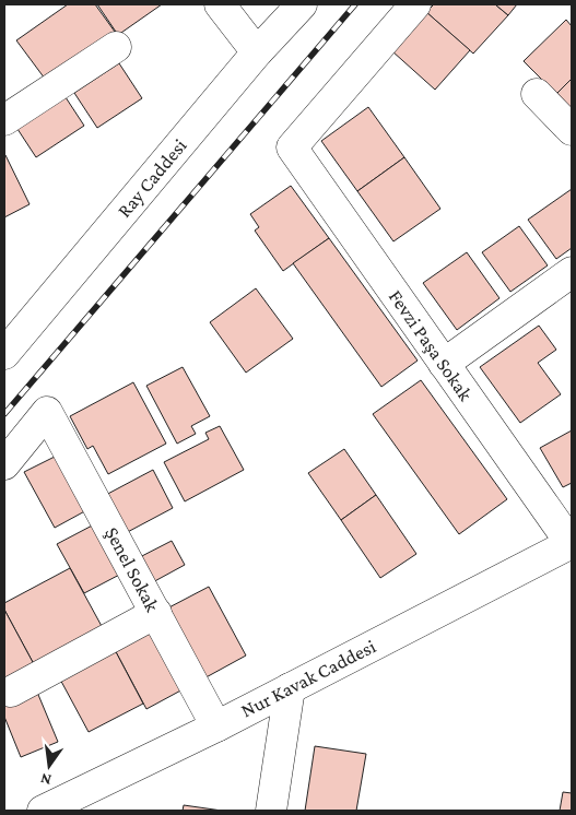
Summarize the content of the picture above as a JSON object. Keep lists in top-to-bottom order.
{
  "streets": {
    "street": [
      "Ray Caddesi",
      "Fevzi Paşa Sokak",
      "Şenel Sokak",
      "Nur Kavak Caddesi"
    ]
  },
  "crossings": [
    ["Fevzi Paşa Sokak", "Nur Kavak Caddesi"],
    ["Şenel Sokak", "Nur Kavak Caddesi"]
  ],
  "north": "bottom"
}
